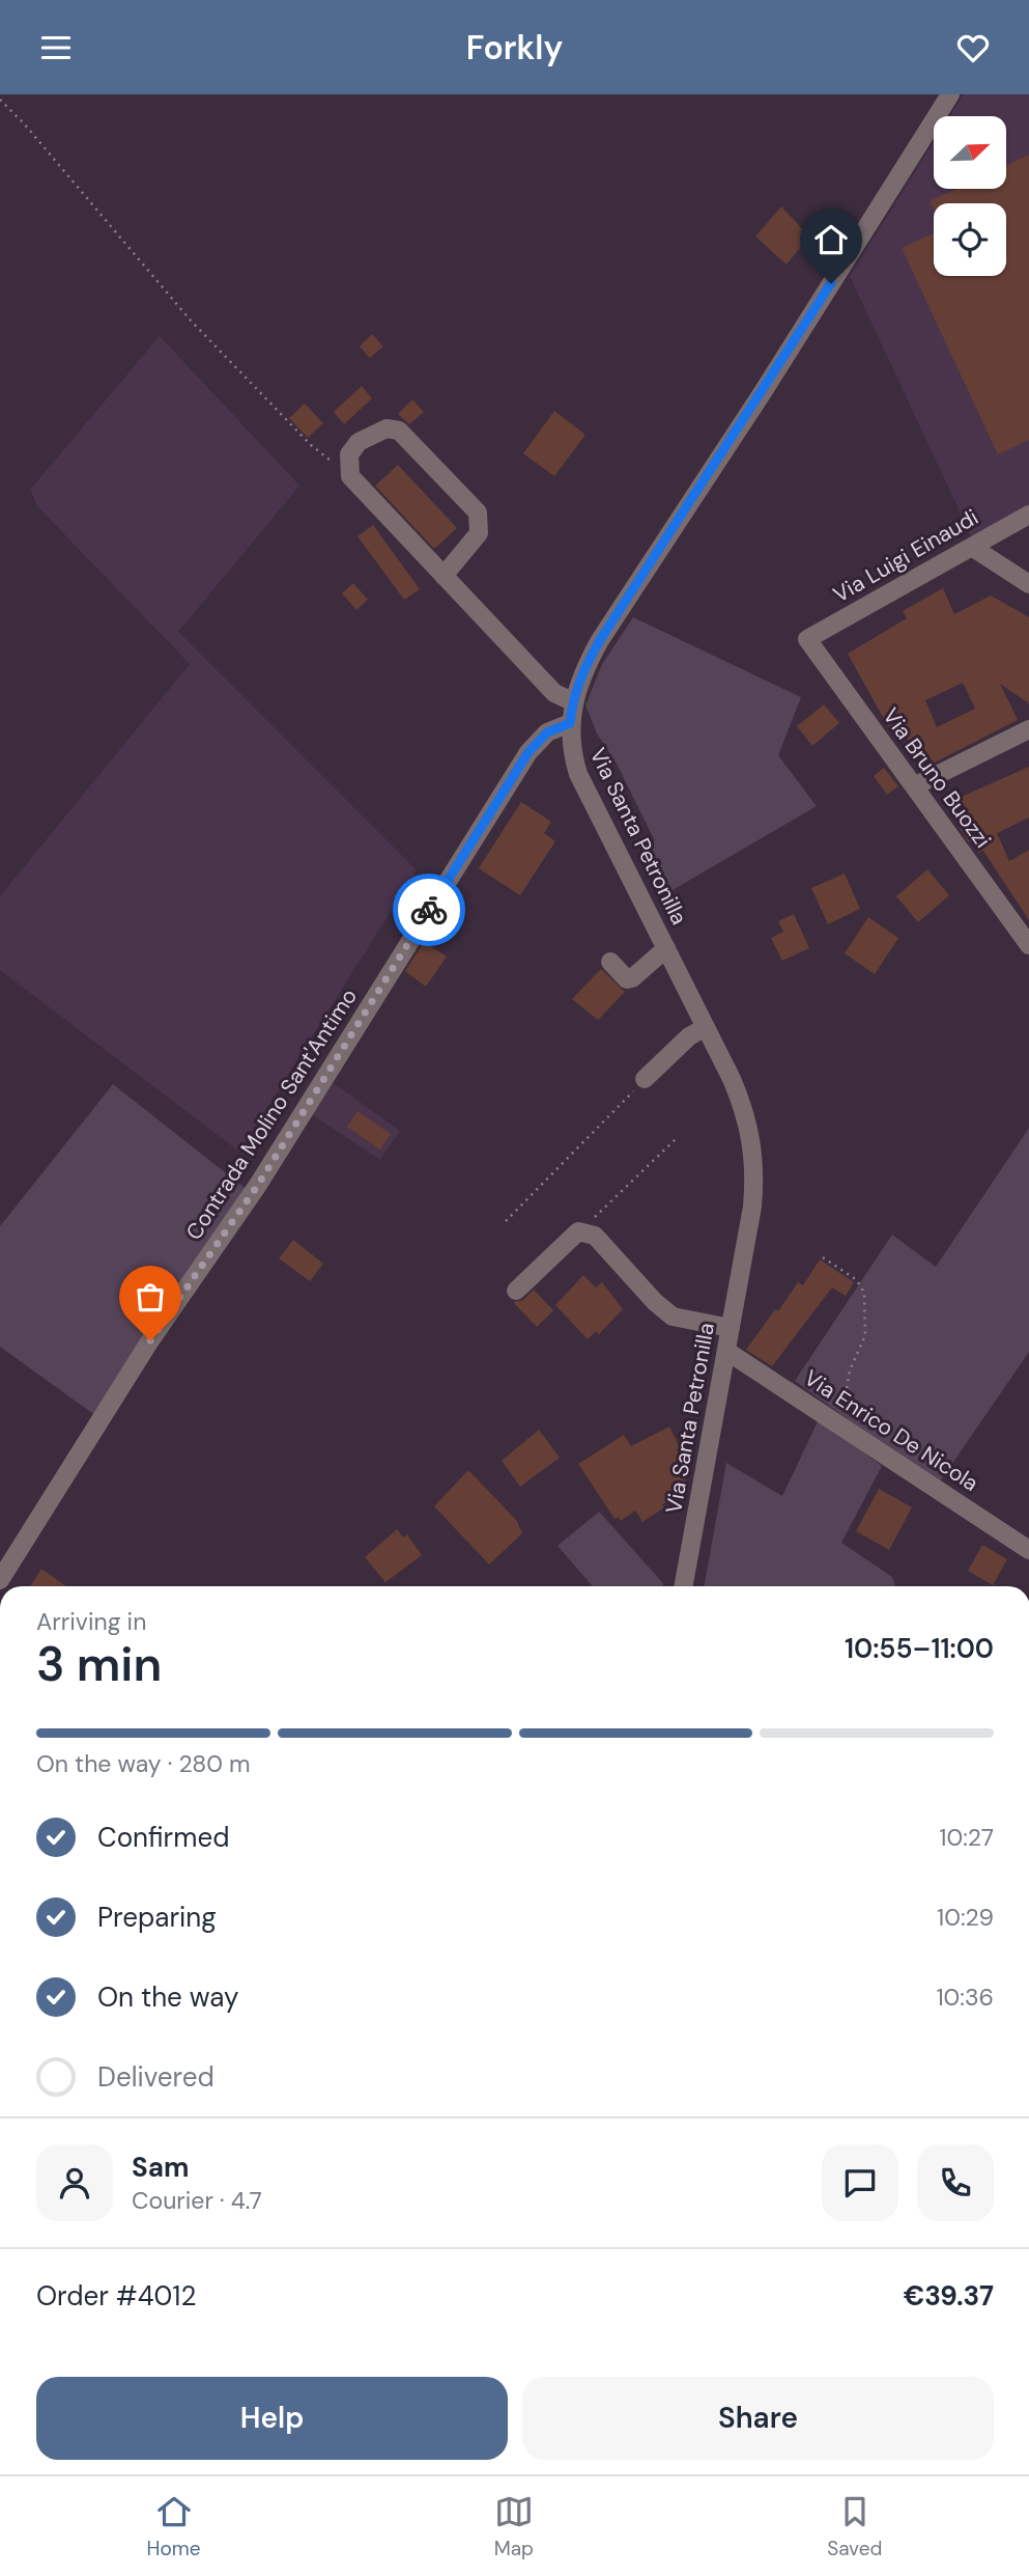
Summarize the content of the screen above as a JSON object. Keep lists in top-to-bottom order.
{
  "streets": {
    "street": [
      "Via Luigi Einaudi",
      "Via Bruno Buozzi",
      "Via Santa Petronilla",
      "Contrada Molino Sant'Antimo",
      "Via Enrico De Nicola"
    ]
  },
  "crossings": [
    ["Via Luigi Einaudi", "Via Bruno Buozzi"],
    ["Via Santa Petronilla", "Contrada Molino Sant'Antimo"],
    ["Via Santa Petronilla", "Via Enrico De Nicola"]
  ],
  "north": "top right",
  "page": {
    "header": "Forkly",
    "heading": ["3 min", "Arriving in", "10:55–11:00"],
    "panel": [
      "Sam",
      "Courier · 4.7",
      "Order #4012",
      "€39.37"
    ],
    "bar": "On the way · 280 m",
    "list": [
      ["Confirmed", "10:27"],
      ["Preparing", "10:29"],
      ["On the way", "10:36"],
      "Delivered"
    ],
    "buttons": ["Help", "Share"],
    "tabs": ["Home", "Map", "Saved"]
  }
}
